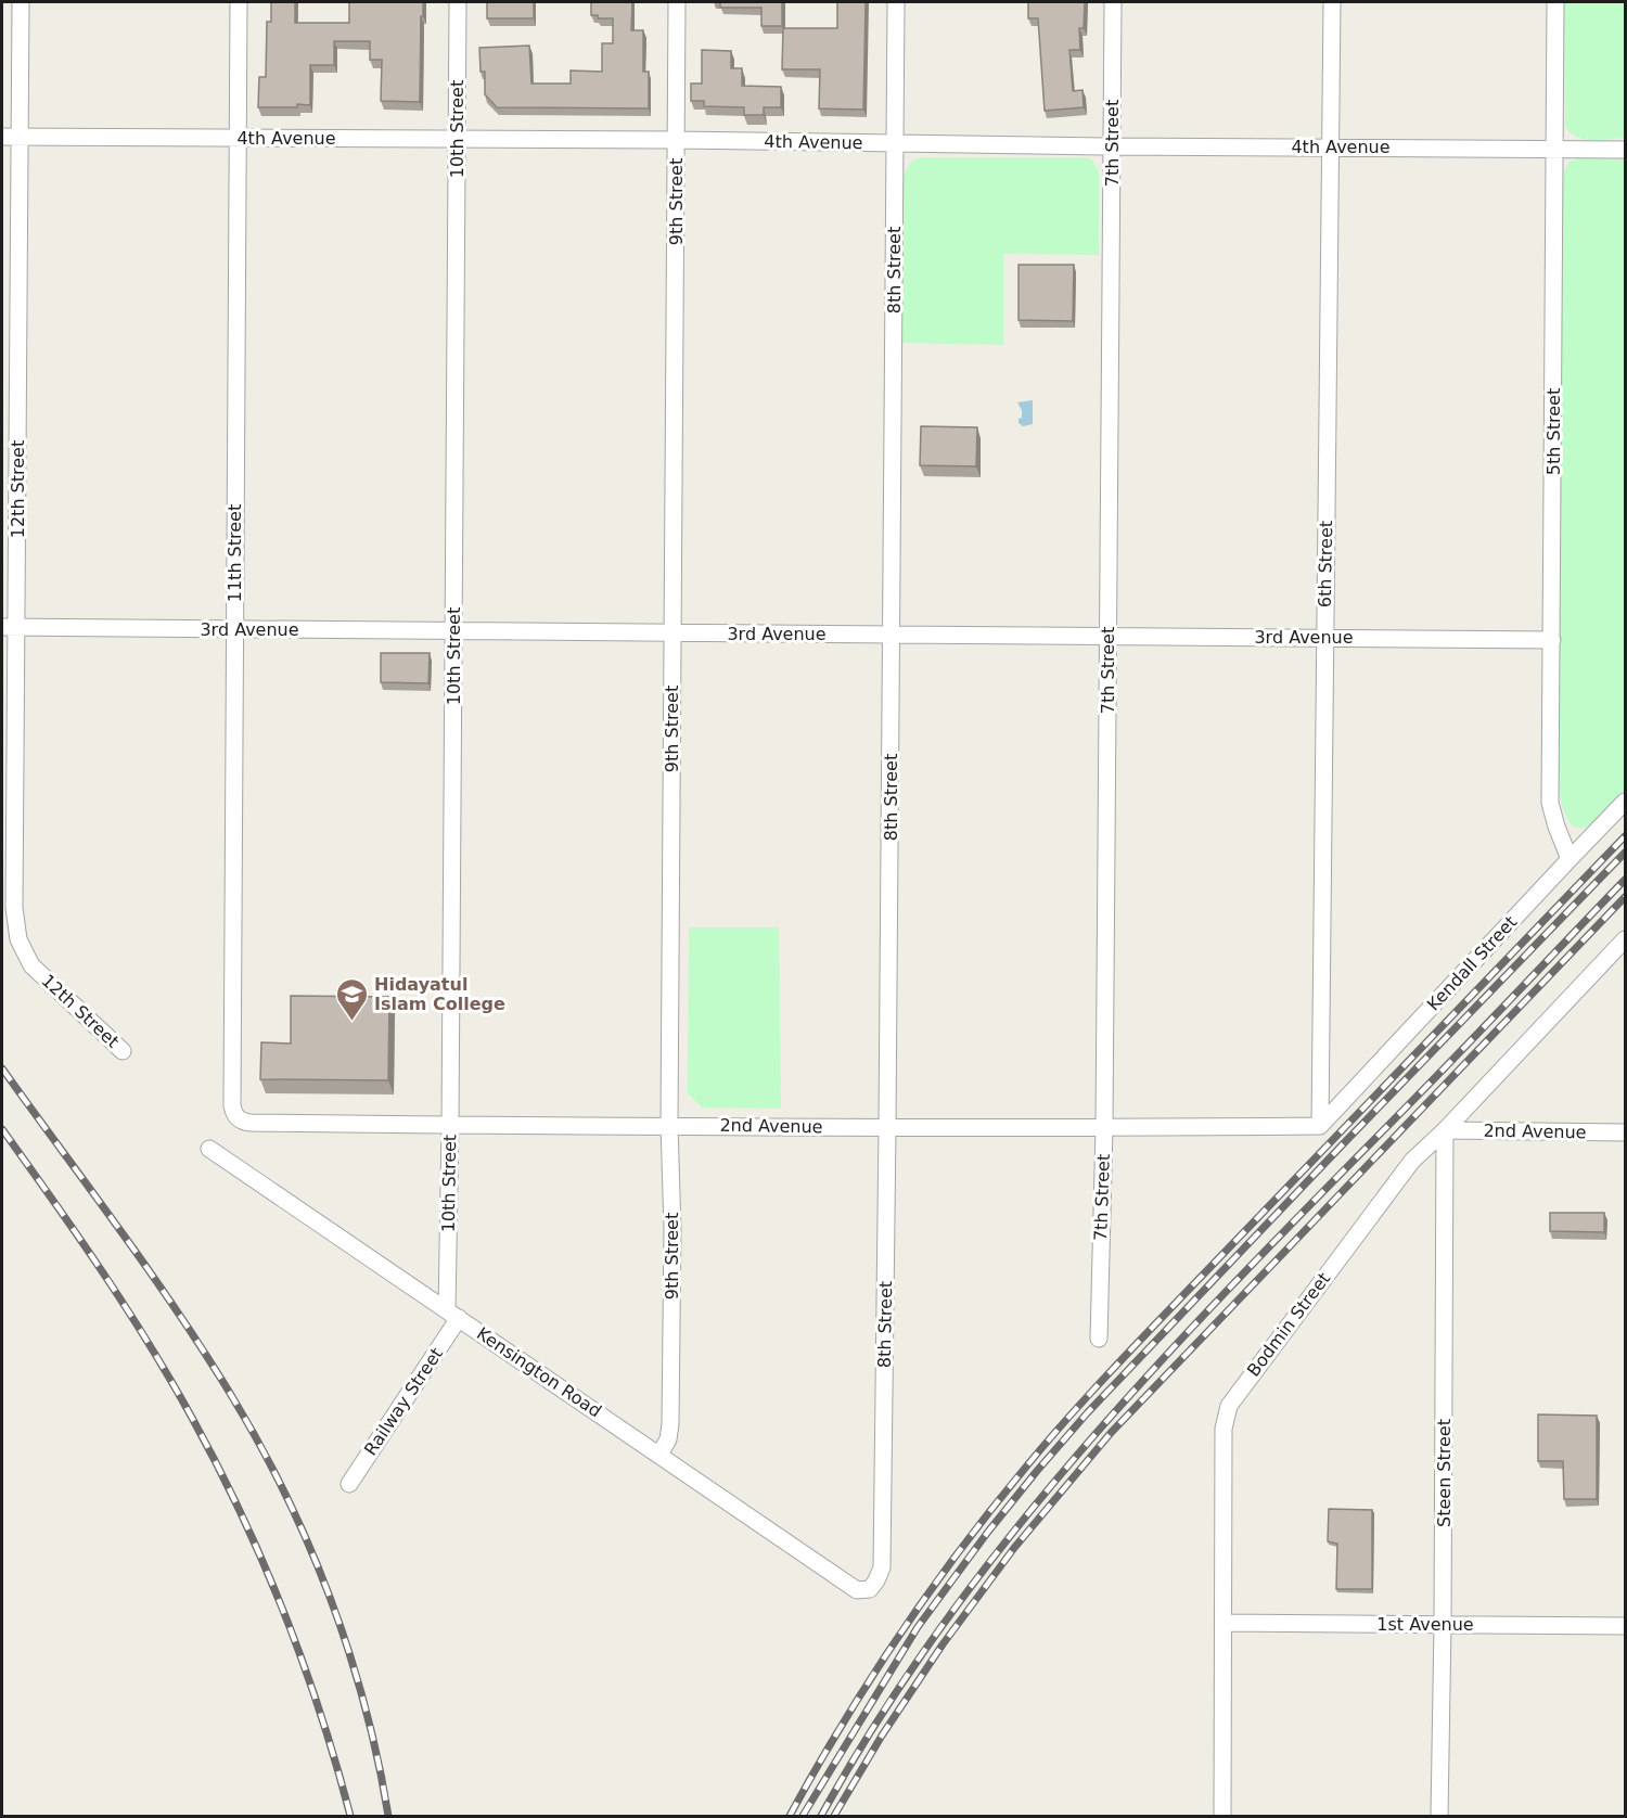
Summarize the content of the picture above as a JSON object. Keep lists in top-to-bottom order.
{
  "streets": {
    "street": [
      "10th Street",
      "4th Avenue",
      "7th Street",
      "9th Street",
      "8th Street",
      "5th Street",
      "12th Street",
      "11th Street",
      "6th Street",
      "3rd Avenue",
      "Kendall Street",
      "2nd Avenue",
      "Bodmin Street",
      "Kensington Road",
      "Railway Street",
      "Steen Street",
      "1st Avenue"
    ]
  },
  "crossings": [
    ["10th Street", "4th Avenue"],
    ["10th Street", "3rd Avenue"],
    ["10th Street", "2nd Avenue"],
    ["10th Street", "Kensington Road"],
    ["10th Street", "Railway Street"],
    ["4th Avenue", "7th Street"],
    ["4th Avenue", "9th Street"],
    ["4th Avenue", "8th Street"],
    ["4th Avenue", "5th Street"],
    ["4th Avenue", "12th Street"],
    ["4th Avenue", "11th Street"],
    ["4th Avenue", "6th Street"],
    ["7th Street", "3rd Avenue"],
    ["7th Street", "2nd Avenue"],
    ["9th Street", "3rd Avenue"],
    ["9th Street", "2nd Avenue"],
    ["9th Street", "Kensington Road"],
    ["8th Street", "3rd Avenue"],
    ["8th Street", "2nd Avenue"],
    ["8th Street", "Kensington Road"],
    ["5th Street", "3rd Avenue"],
    ["5th Street", "Kendall Street"],
    ["12th Street", "3rd Avenue"],
    ["11th Street", "3rd Avenue"],
    ["11th Street", "2nd Avenue"],
    ["6th Street", "3rd Avenue"],
    ["6th Street", "Kendall Street"],
    ["6th Street", "2nd Avenue"],
    ["Kendall Street", "2nd Avenue"],
    ["2nd Avenue", "Bodmin Street"],
    ["2nd Avenue", "Steen Street"],
    ["Bodmin Street", "Steen Street"],
    ["Bodmin Street", "1st Avenue"],
    ["Kensington Road", "Railway Street"],
    ["Steen Street", "1st Avenue"]
  ],
  "places": {
    "school or university": ["Hidayatul Islam College"]
  }
}
